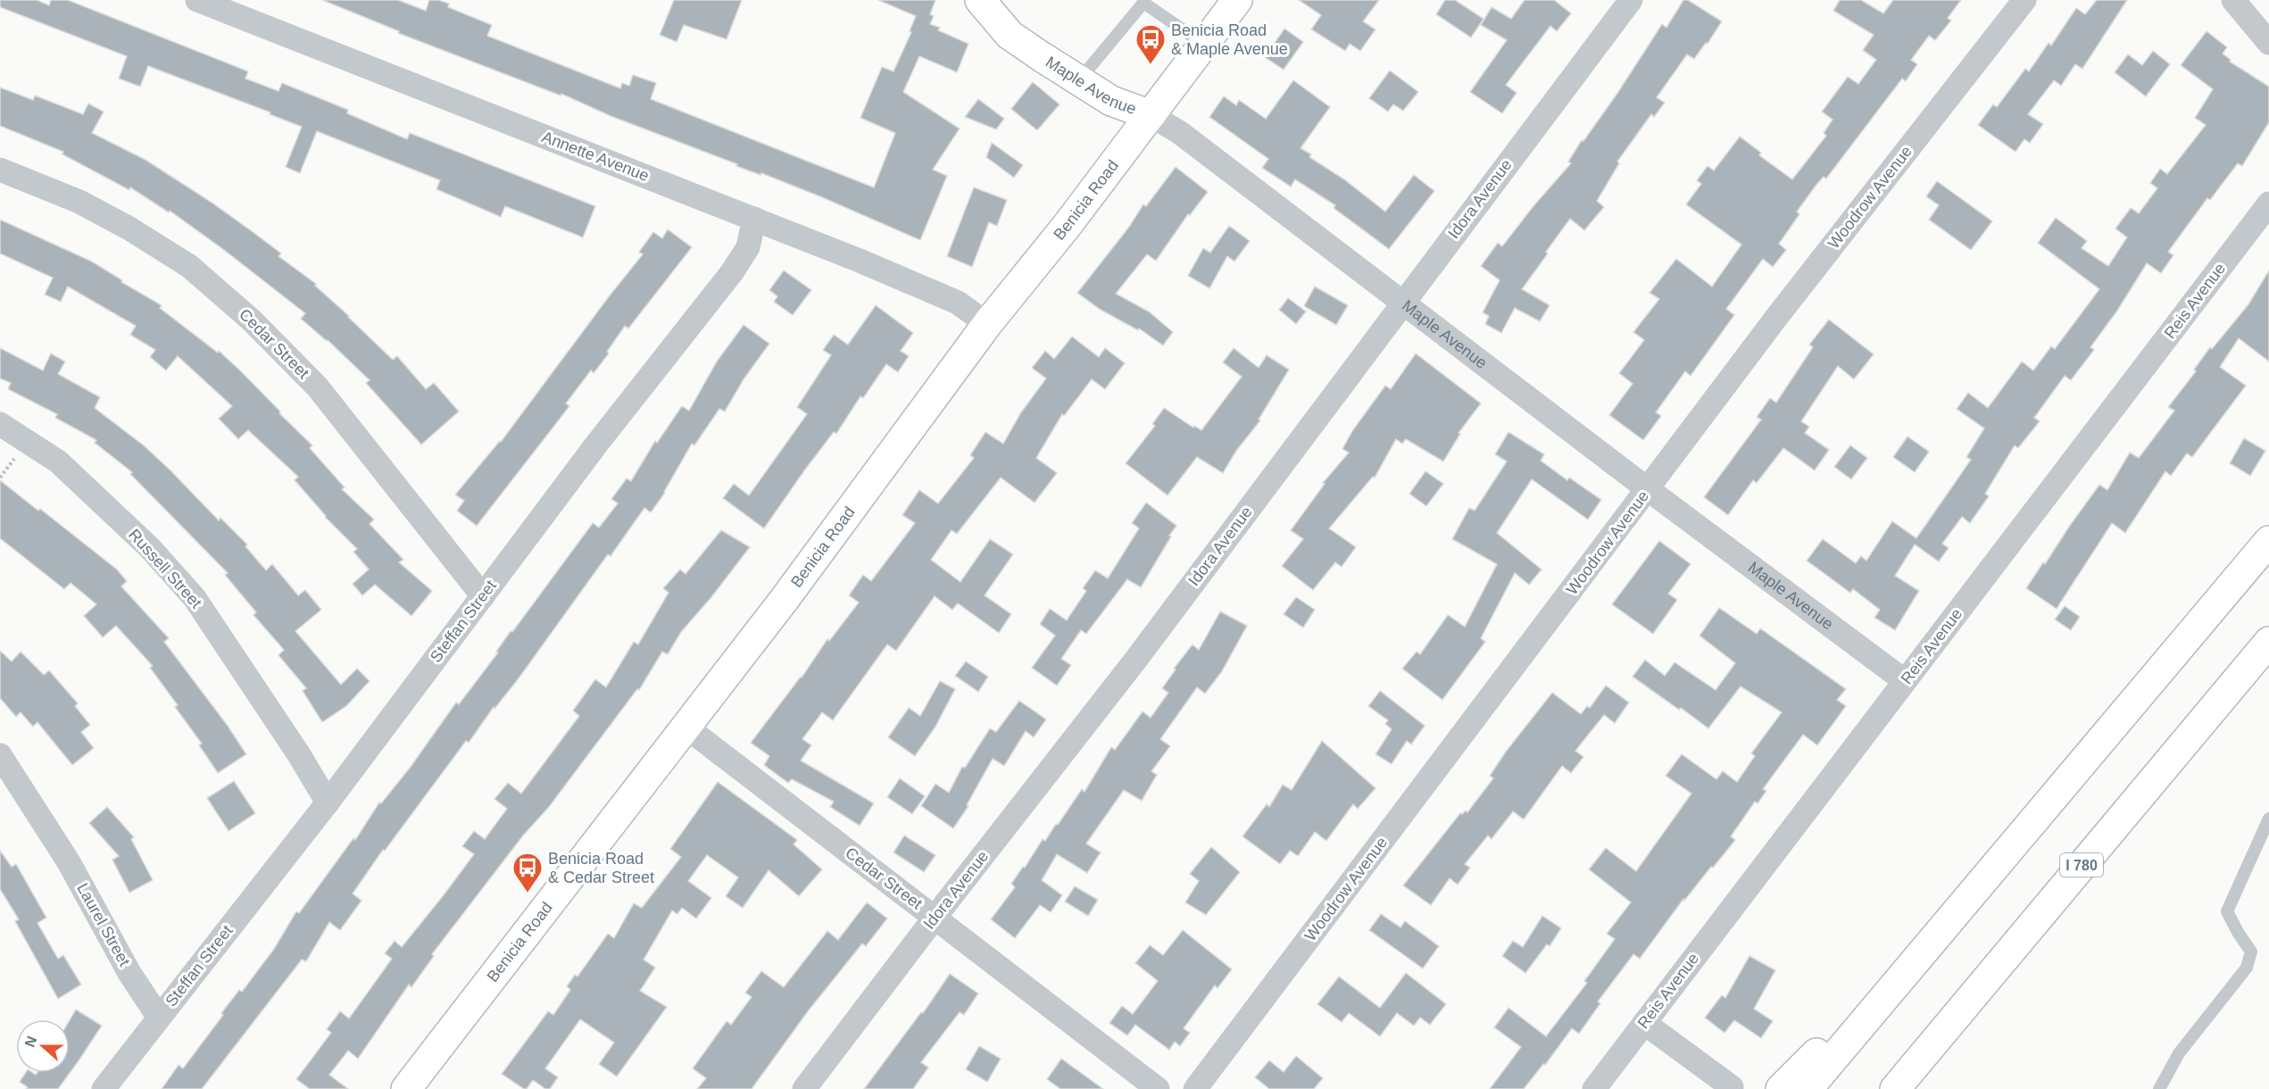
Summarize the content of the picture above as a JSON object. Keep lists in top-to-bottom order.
{
  "streets": {
    "main road": ["Maple Avenue", "Benicia Road", "I 780"],
    "street": [
      "Annette Avenue",
      "Woodrow Avenue",
      "Idora Avenue",
      "Reis Avenue",
      "Cedar Street",
      "Russell Street",
      "Steffan Street",
      "Laurel Street"
    ]
  },
  "crossings": [
    ["Maple Avenue", "Woodrow Avenue"],
    ["Maple Avenue", "Idora Avenue"],
    ["Maple Avenue", "Benicia Road"],
    ["Maple Avenue", "Reis Avenue"],
    ["Annette Avenue", "Benicia Road"],
    ["Annette Avenue", "Steffan Street"],
    ["Idora Avenue", "Cedar Street"],
    ["Benicia Road", "Cedar Street"],
    ["Cedar Street", "Steffan Street"],
    ["Russell Street", "Steffan Street"],
    ["Steffan Street", "Laurel Street"]
  ],
  "places": {
    "bus stop": ["Benicia Road & Maple Avenue", "Benicia Road & Cedar Street"]
  },
  "north": "left"
}
